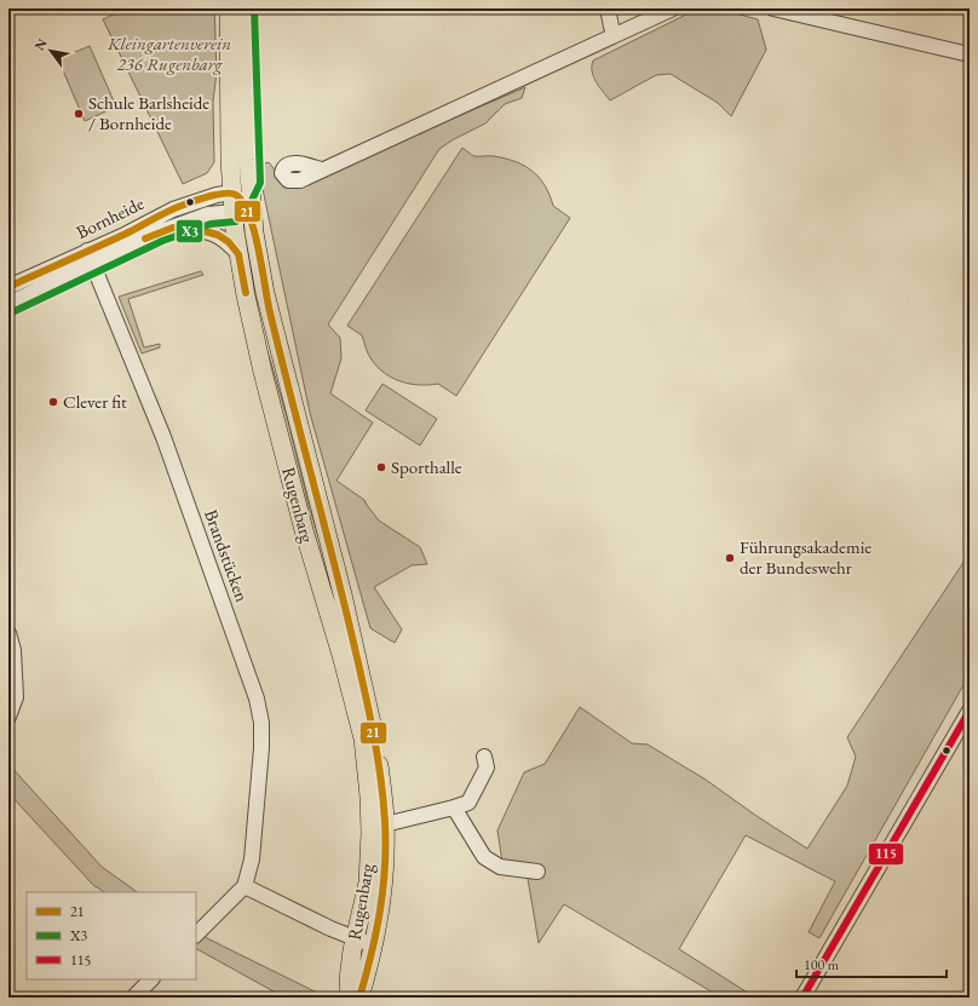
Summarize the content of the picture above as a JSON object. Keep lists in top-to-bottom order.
{
  "streets": {
    "main road": ["Rugenbarg"],
    "street": ["Bornheide", "Brandstücken"]
  },
  "crossings": [
    ["Bornheide", "Rugenbarg"],
    ["Bornheide", "Brandstücken"]
  ],
  "parks": ["Kleingartenverein 236 Rugenbarg"],
  "places": [
    "Schule Barlsheide / Bornheide",
    "Clever fit",
    "Sporthalle",
    "Führungsakademie der Bundeswehr"
  ],
  "lines": ["transit line X3", "transit line 21", "transit line 115"],
  "legend": ["21", "X3", "115"],
  "scale_bar": "100 m",
  "north": "top left"
}
